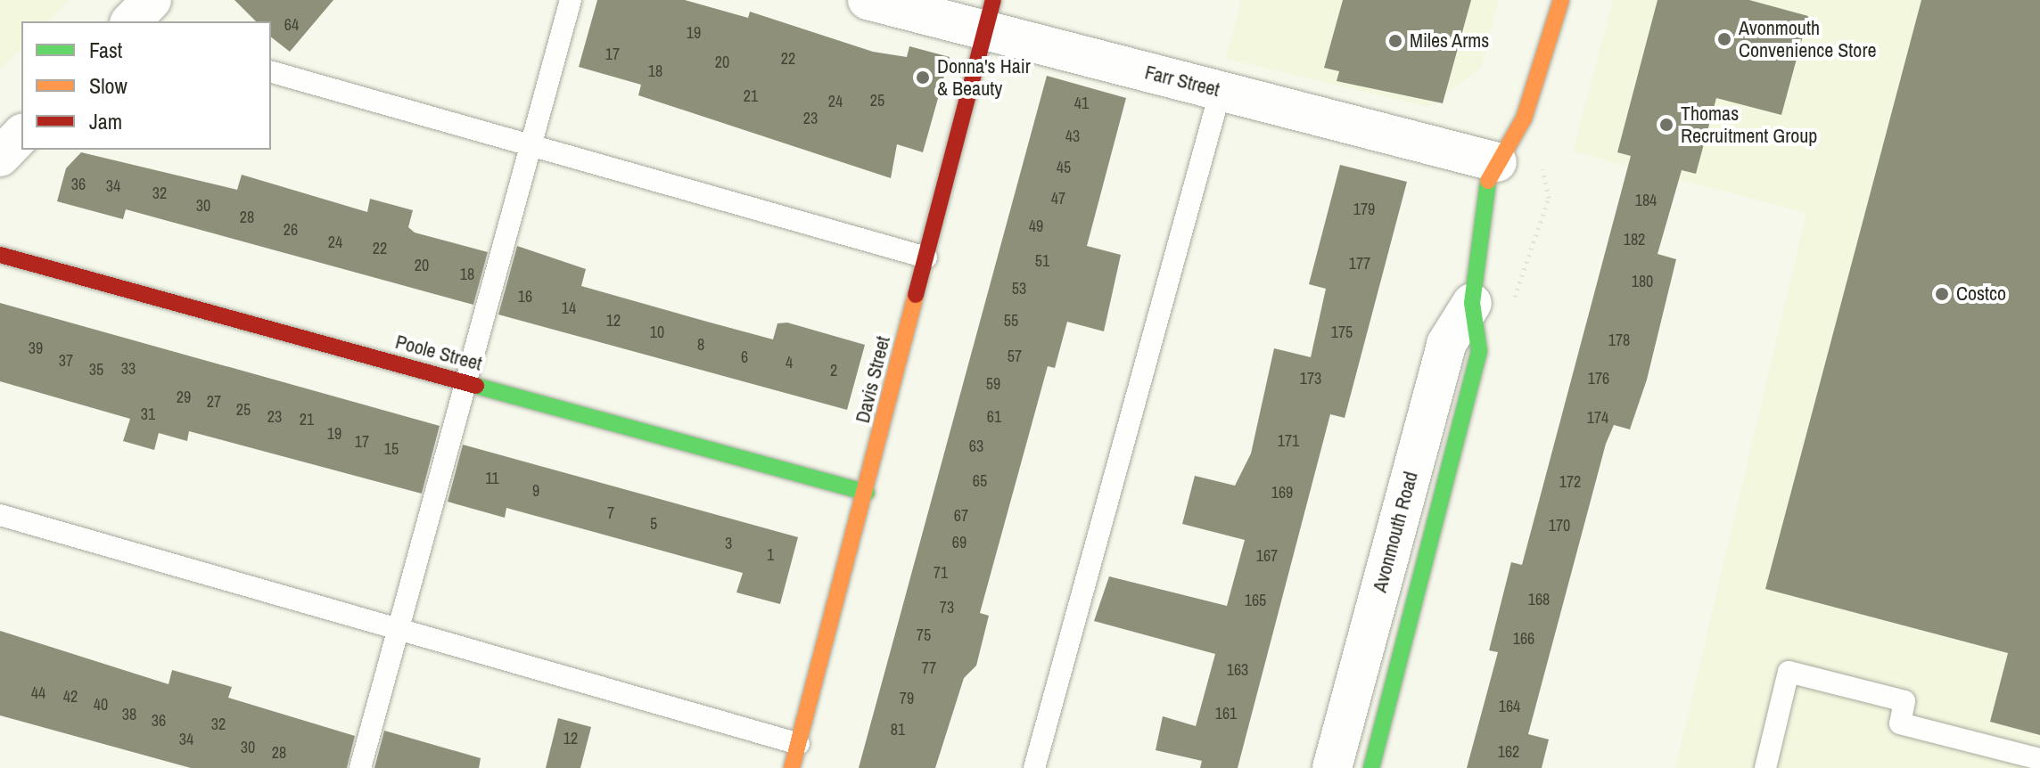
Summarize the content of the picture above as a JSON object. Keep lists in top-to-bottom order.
{
  "streets": {
    "street": [
      "Farr Street",
      "Poole Street",
      "Davis Street",
      "Avonmouth Road"
    ]
  },
  "crossings": [
    ["Farr Street", "Davis Street"],
    ["Farr Street", "Avonmouth Road"],
    ["Poole Street", "Davis Street"]
  ],
  "places": [
    "Avonmouth Convenience Store",
    "Miles Arms",
    "Donna's Hair & Beauty",
    "Thomas Recruitment Group",
    "Costco"
  ],
  "house_numbers": [
    "64",
    "19",
    "17",
    "22",
    "20",
    "18",
    "21",
    "25",
    "24",
    "41",
    "23",
    "43",
    "45",
    "36",
    "34",
    "32",
    "47",
    "184",
    "30",
    "179",
    "28",
    "49",
    "26",
    "182",
    "24",
    "22",
    "51",
    "177",
    "20",
    "18",
    "180",
    "53",
    "16",
    "14",
    "12",
    "55",
    "10",
    "175",
    "178",
    "8",
    "39",
    "57",
    "6",
    "37",
    "4",
    "33",
    "35",
    "2",
    "173",
    "176",
    "59",
    "29",
    "27",
    "25",
    "31",
    "23",
    "61",
    "174",
    "21",
    "19",
    "171",
    "17",
    "63",
    "15",
    "11",
    "65",
    "172",
    "9",
    "169",
    "7",
    "67",
    "5",
    "170",
    "69",
    "3",
    "1",
    "167",
    "71",
    "168",
    "165",
    "73",
    "75",
    "166",
    "77",
    "163",
    "44",
    "42",
    "79",
    "40",
    "164",
    "161",
    "38",
    "36",
    "32",
    "81",
    "12",
    "34",
    "30",
    "162",
    "28"
  ],
  "legend": ["Fast", "Slow", "Jam"]
}
